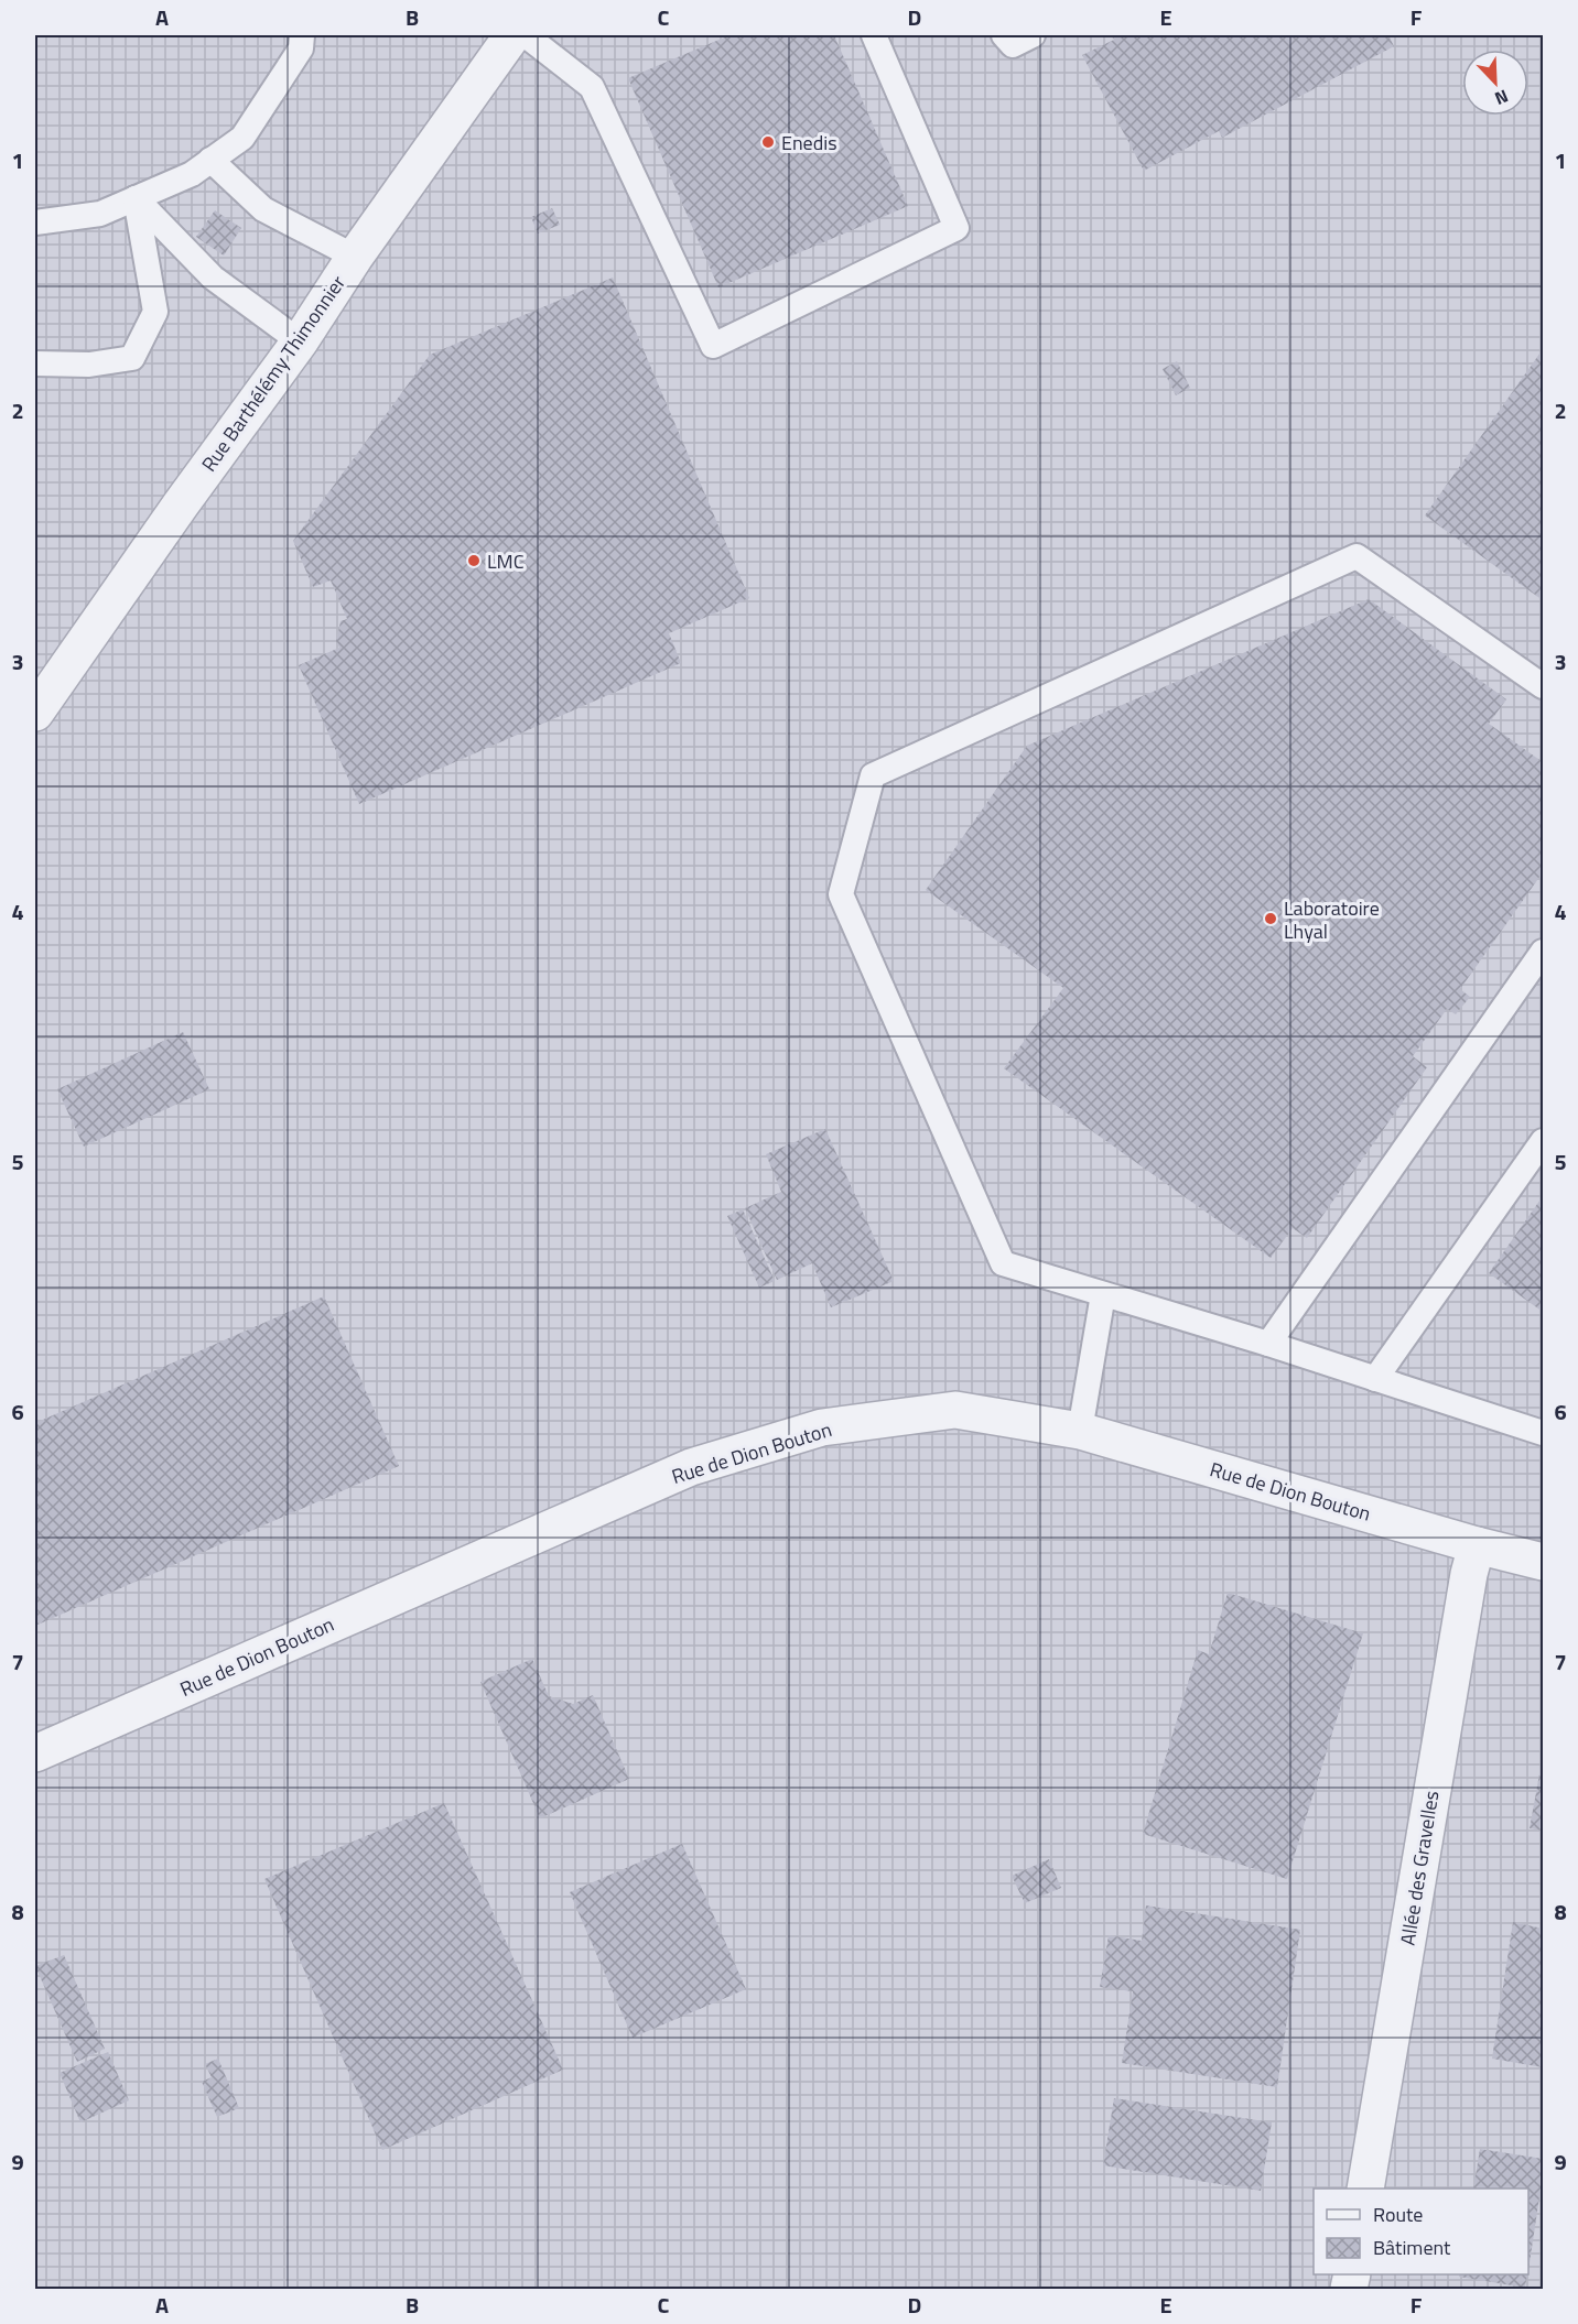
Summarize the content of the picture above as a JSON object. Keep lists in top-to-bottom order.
{
  "streets": {
    "street": ["Rue Barthélémy Thimonnier", "Rue de Dion Bouton", "Allée des Gravelles"]
  },
  "crossings": [
    ["Rue de Dion Bouton", "Allée des Gravelles"]
  ],
  "places": ["Enedis", "LMC", "Laboratoire Lhyal"],
  "legend": ["Route", "Bâtiment"],
  "north": "bottom right",
  "grid": {
    "columns": [
      "A",
      "B",
      "C",
      "D",
      "E",
      "F"
    ],
    "rows": [
      "1",
      "2",
      "3",
      "4",
      "5",
      "6",
      "7",
      "8",
      "9"
    ]
  }
}
